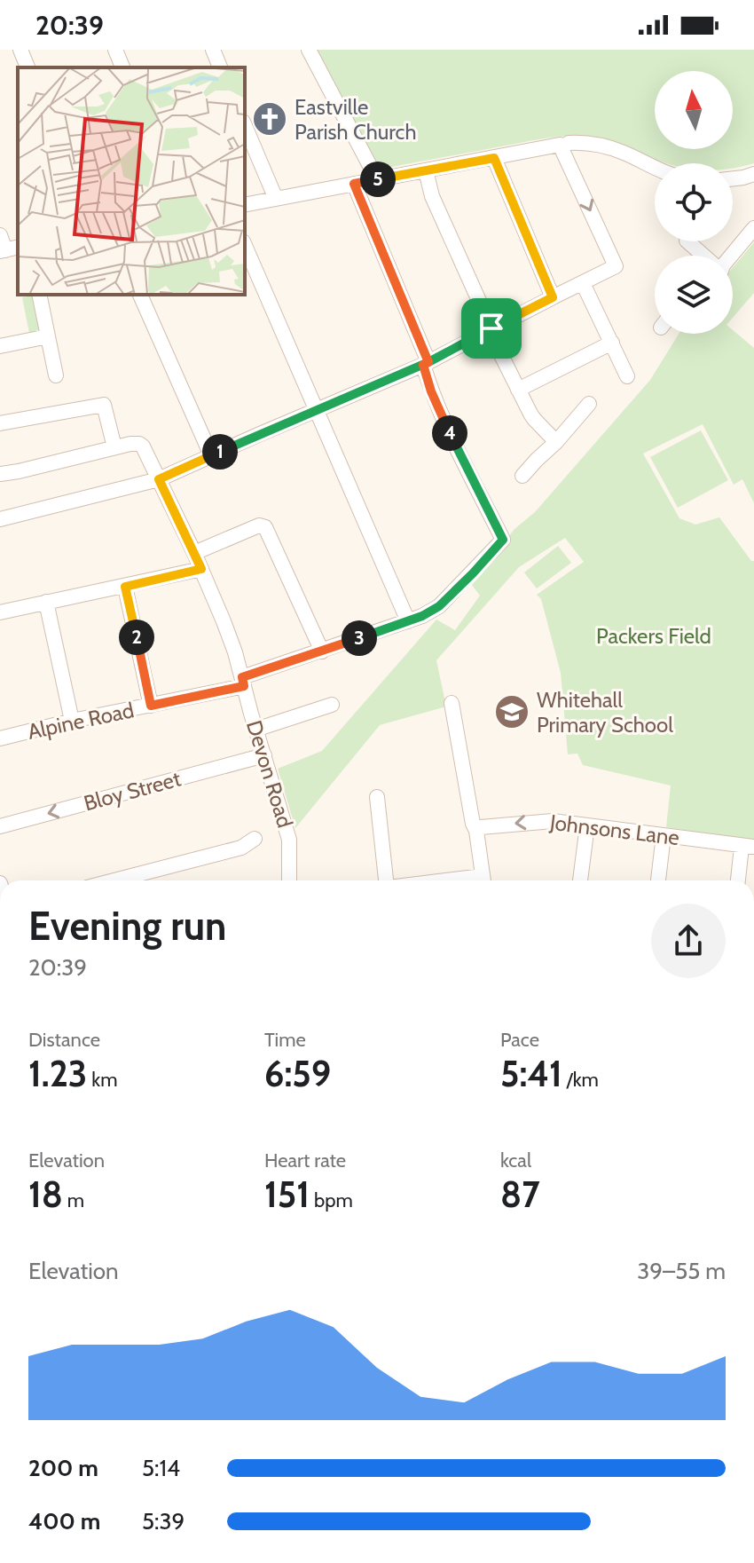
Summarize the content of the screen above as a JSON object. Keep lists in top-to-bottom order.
{
  "streets": {
    "street": [
      "Alpine Road",
      "Devon Road",
      "Bloy Street",
      "Johnsons Lane"
    ]
  },
  "crossings": [
    ["Alpine Road", "Devon Road"],
    ["Devon Road", "Bloy Street"]
  ],
  "one_way": ["Johnsons Lane"],
  "parks": ["Packers Field"],
  "places": {
    "church": ["Eastville Parish Church"],
    "school or university": ["Whitehall Primary School"]
  },
  "north": "top",
  "page": {
    "status": "20:39",
    "pins": [
      "5",
      "4",
      "1",
      "2",
      "3"
    ],
    "heading": ["Evening run", "20:39"],
    "stats": [
      ["Distance", "1.23 km"],
      ["Time", "6:59"],
      ["Pace", "5:41 /km"],
      ["Elevation", "18 m"],
      ["Heart rate", "151 bpm"],
      ["kcal", "87"]
    ],
    "chart": ["Elevation", "39–55 m"],
    "list": [
      {
        "name": "200 m",
        "note": "5:14"
      },
      {
        "name": "400 m",
        "note": "5:39"
      }
    ]
  }
}
